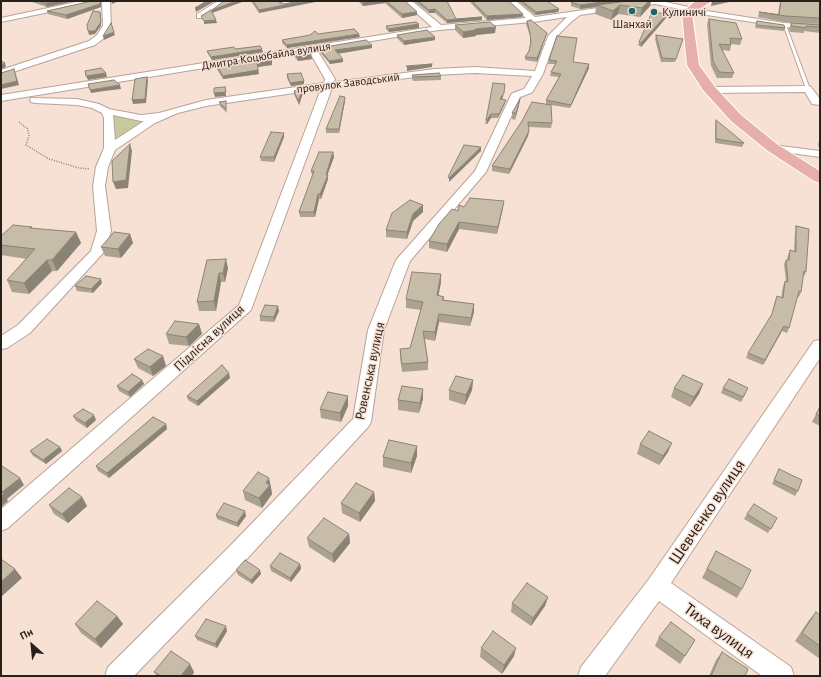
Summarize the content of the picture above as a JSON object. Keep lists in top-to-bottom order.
{
  "streets": {
    "street": [
      "Дмитра Коцюбайла вулиця",
      "провулок Заводський",
      "Підлісна вулиця",
      "Ровенська вулиця",
      "Шевченко вулиця",
      "Тиха вулиця"
    ]
  },
  "crossings": [
    ["Дмитра Коцюбайла вулиця", "Ровенська вулиця"],
    ["провулок Заводський", "Підлісна вулиця"],
    ["провулок Заводський", "Ровенська вулиця"],
    ["Шевченко вулиця", "Тиха вулиця"]
  ],
  "places": ["Шанхай", "Кулиничі"],
  "north": "top left"
}
